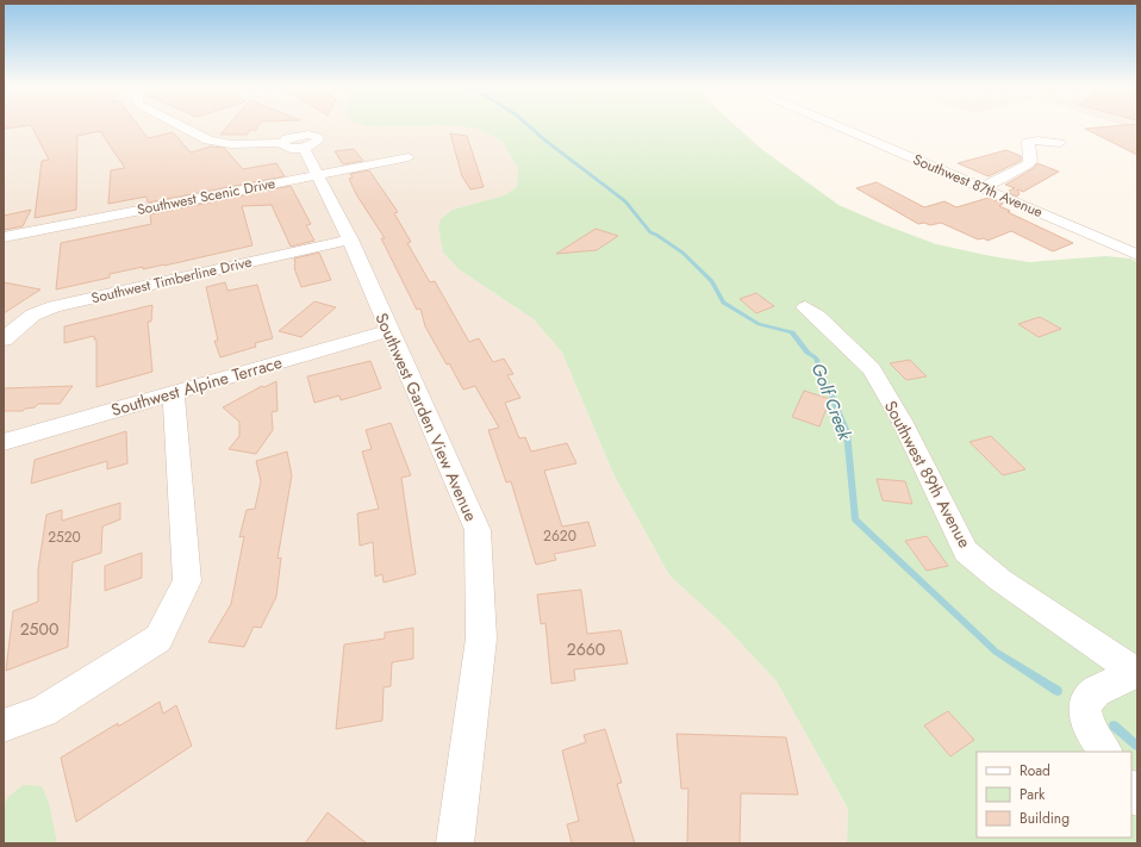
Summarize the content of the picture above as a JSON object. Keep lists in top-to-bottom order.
{
  "streets": {
    "street": [
      "Southwest 87th Avenue",
      "Southwest Scenic Drive",
      "Southwest Timberline Drive",
      "Southwest Alpine Terrace",
      "Southwest Garden View Avenue",
      "Southwest 89th Avenue"
    ]
  },
  "crossings": [
    ["Southwest Scenic Drive", "Southwest Garden View Avenue"],
    ["Southwest Timberline Drive", "Southwest Garden View Avenue"],
    ["Southwest Alpine Terrace", "Southwest Garden View Avenue"]
  ],
  "water": ["Golf Creek"],
  "house_numbers": [
    "2620",
    "2520",
    "2500",
    "2660"
  ],
  "legend": ["Road", "Park", "Building"]
}
